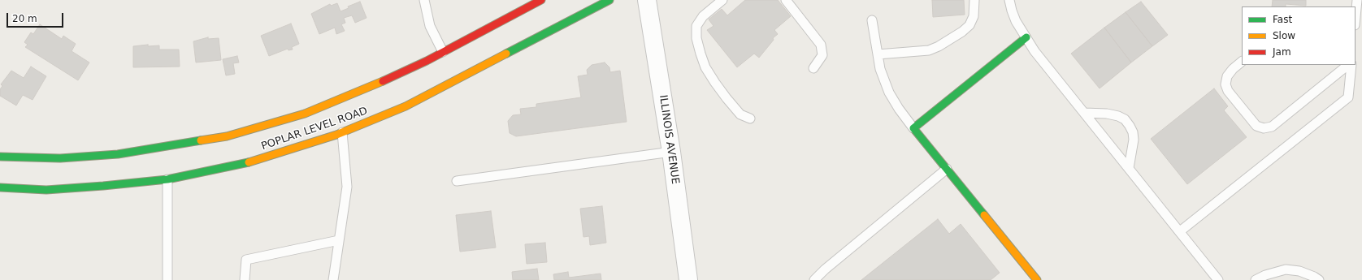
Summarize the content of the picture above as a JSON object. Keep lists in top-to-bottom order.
{
  "streets": {
    "main road": ["POPLAR LEVEL ROAD"],
    "street": ["ILLINOIS AVENUE"]
  },
  "legend": ["Fast", "Slow", "Jam"],
  "scale_bar": "20 m"
}
